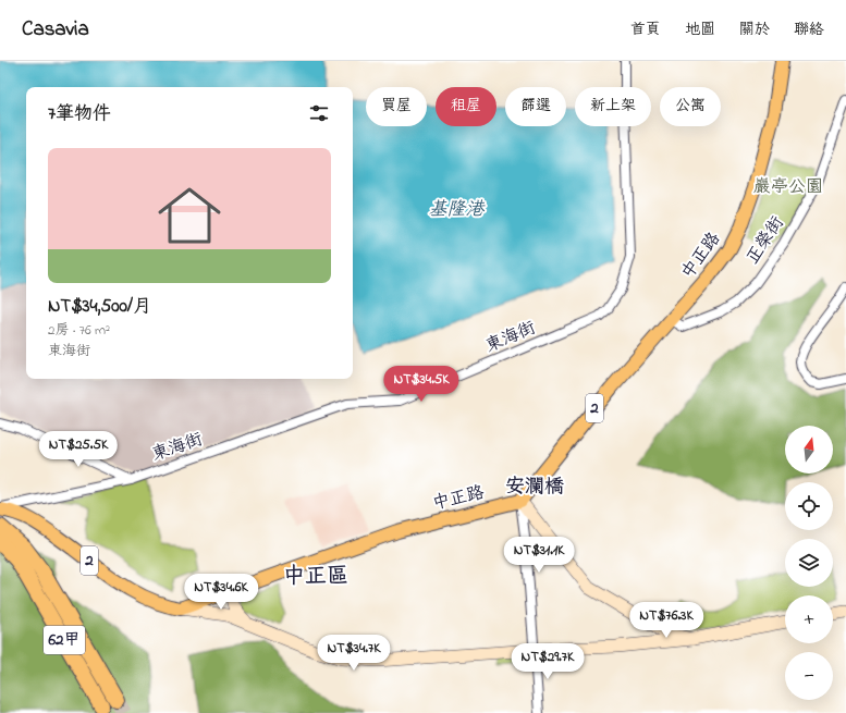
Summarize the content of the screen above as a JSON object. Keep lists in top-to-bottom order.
{
  "streets": {
    "highway": ["62甲"],
    "main road": ["中正路", "2"],
    "street": ["正榮街", "東海街"]
  },
  "crossings": [
    ["正榮街", "中正路"],
    ["中正路", "2"],
    ["東海街", "2"]
  ],
  "districts": ["安瀾橋", "中正區"],
  "water": ["基隆港"],
  "parks": ["巖亭公園"],
  "north": "top",
  "page": {
    "header": "Casavia",
    "nav": [
      "首頁",
      "地圖",
      "關於",
      "聯絡"
    ],
    "chip": [
      "買屋",
      "租屋",
      "篩選",
      "新上架",
      "公寓"
    ],
    "heading": "7筆物件",
    "list": [
      {
        "name": "NT$34,500/月",
        "note": "2房 · 76 m² · 東海街"
      }
    ],
    "price": [
      "NT$34.5K",
      "NT$25.5K",
      "NT$31.1K",
      "NT$34.6K",
      "NT$76.3K",
      "NT$34.7K",
      "NT$29.7K"
    ],
    "map_buttons": ["+", "−"]
  }
}
